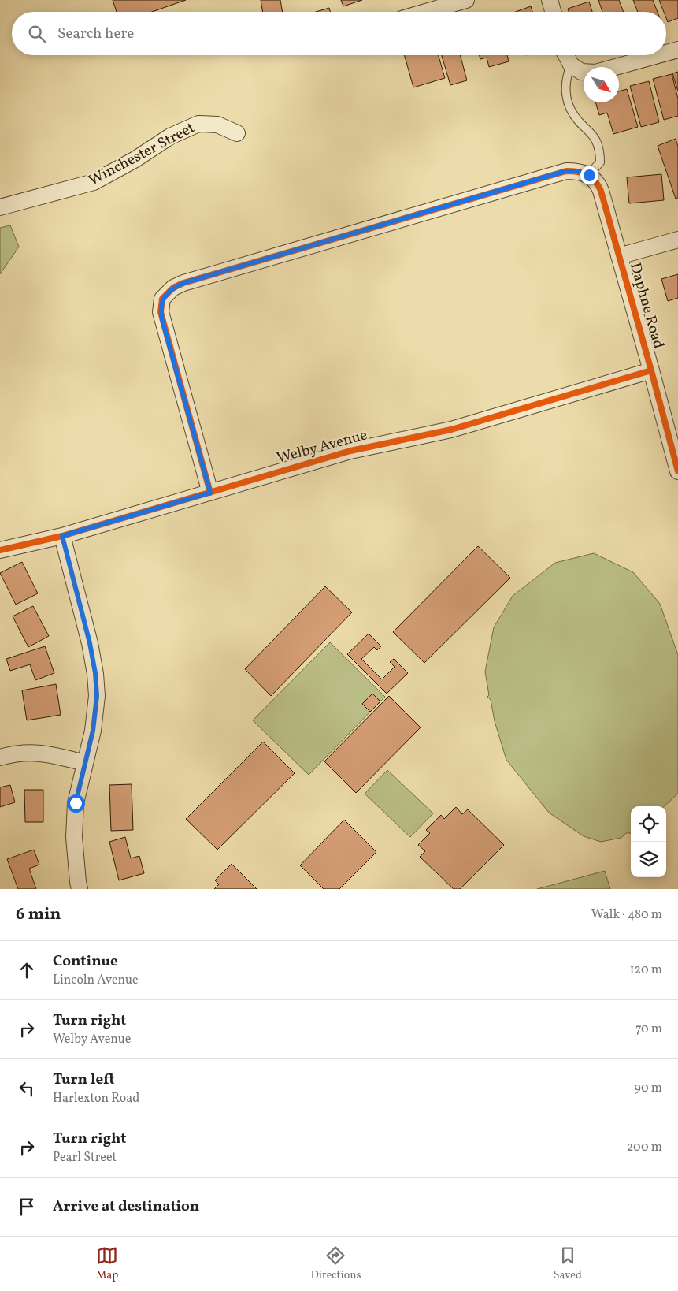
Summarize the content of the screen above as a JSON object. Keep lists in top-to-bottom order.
{
  "streets": {
    "street": ["Winchester Street", "Daphne Road", "Welby Avenue"]
  },
  "crossings": [
    ["Daphne Road", "Welby Avenue"]
  ],
  "north": "bottom right",
  "page": {
    "search": "Search here",
    "heading": ["6 min", "Walk · 480 m"],
    "list": [
      ["Continue", "Lincoln Avenue", "120 m"],
      ["Turn right", "Welby Avenue", "70 m"],
      ["Turn left", "Harlexton Road", "90 m"],
      ["Turn right", "Pearl Street", "200 m"],
      "Arrive at destination"
    ],
    "nav": ["Map", "Directions", "Saved"]
  }
}
